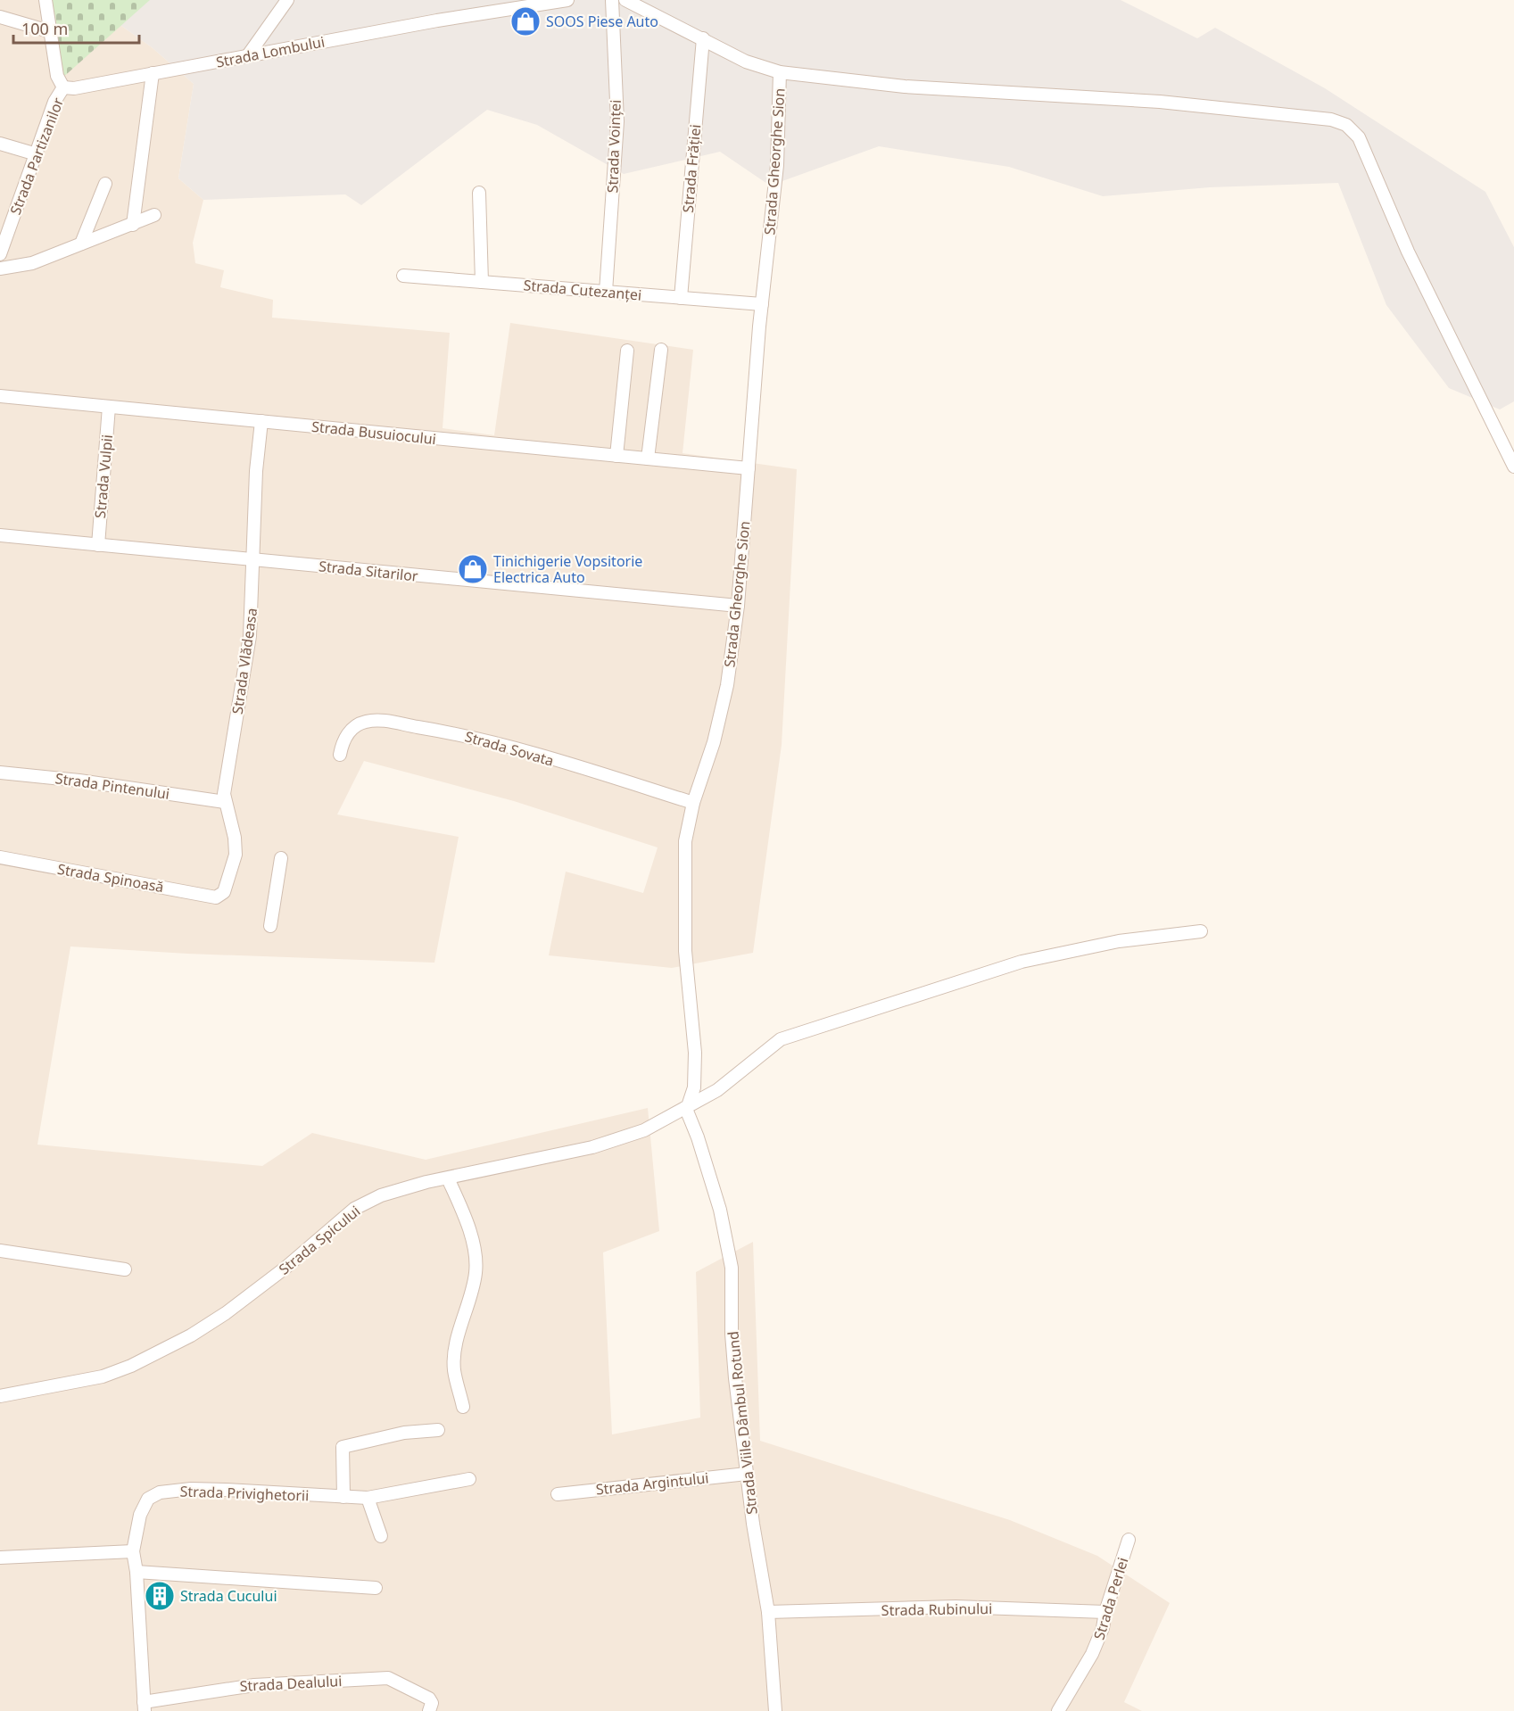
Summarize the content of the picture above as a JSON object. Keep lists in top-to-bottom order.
{
  "streets": {
    "street": [
      "Strada Lombului",
      "Strada Voinței",
      "Strada Partizanilor",
      "Strada Gheorghe Sion",
      "Strada Frăției",
      "Strada Cutezanței",
      "Strada Busuiocului",
      "Strada Vulpii",
      "Strada Sitarilor",
      "Strada Vlădeasa",
      "Strada Sovata",
      "Strada Pintenului",
      "Strada Spinoasă",
      "Strada Spicului",
      "Strada Viile Dâmbul Rotund",
      "Strada Argintului",
      "Strada Privighetorii",
      "Strada Perlei",
      "Strada Rubinului",
      "Strada Dealului"
    ]
  },
  "crossings": [
    ["Strada Lombului", "Strada Partizanilor"],
    ["Strada Voinței", "Strada Cutezanței"],
    ["Strada Gheorghe Sion", "Strada Cutezanței"],
    ["Strada Gheorghe Sion", "Strada Busuiocului"],
    ["Strada Gheorghe Sion", "Strada Sitarilor"],
    ["Strada Gheorghe Sion", "Strada Sovata"],
    ["Strada Gheorghe Sion", "Strada Spicului"],
    ["Strada Gheorghe Sion", "Strada Viile Dâmbul Rotund"],
    ["Strada Frăției", "Strada Cutezanței"],
    ["Strada Busuiocului", "Strada Vulpii"],
    ["Strada Busuiocului", "Strada Vlădeasa"],
    ["Strada Vulpii", "Strada Sitarilor"],
    ["Strada Sitarilor", "Strada Vlădeasa"],
    ["Strada Vlădeasa", "Strada Pintenului"],
    ["Strada Vlădeasa", "Strada Spinoasă"],
    ["Strada Spicului", "Strada Viile Dâmbul Rotund"],
    ["Strada Viile Dâmbul Rotund", "Strada Argintului"],
    ["Strada Viile Dâmbul Rotund", "Strada Rubinului"],
    ["Strada Perlei", "Strada Rubinului"]
  ],
  "places": {
    "shop": ["SOOS Piese Auto", "Tinichigerie Vopsitorie Electrica Auto"],
    "building": ["Strada Cucului"]
  },
  "scale_bar": "100 m"
}
